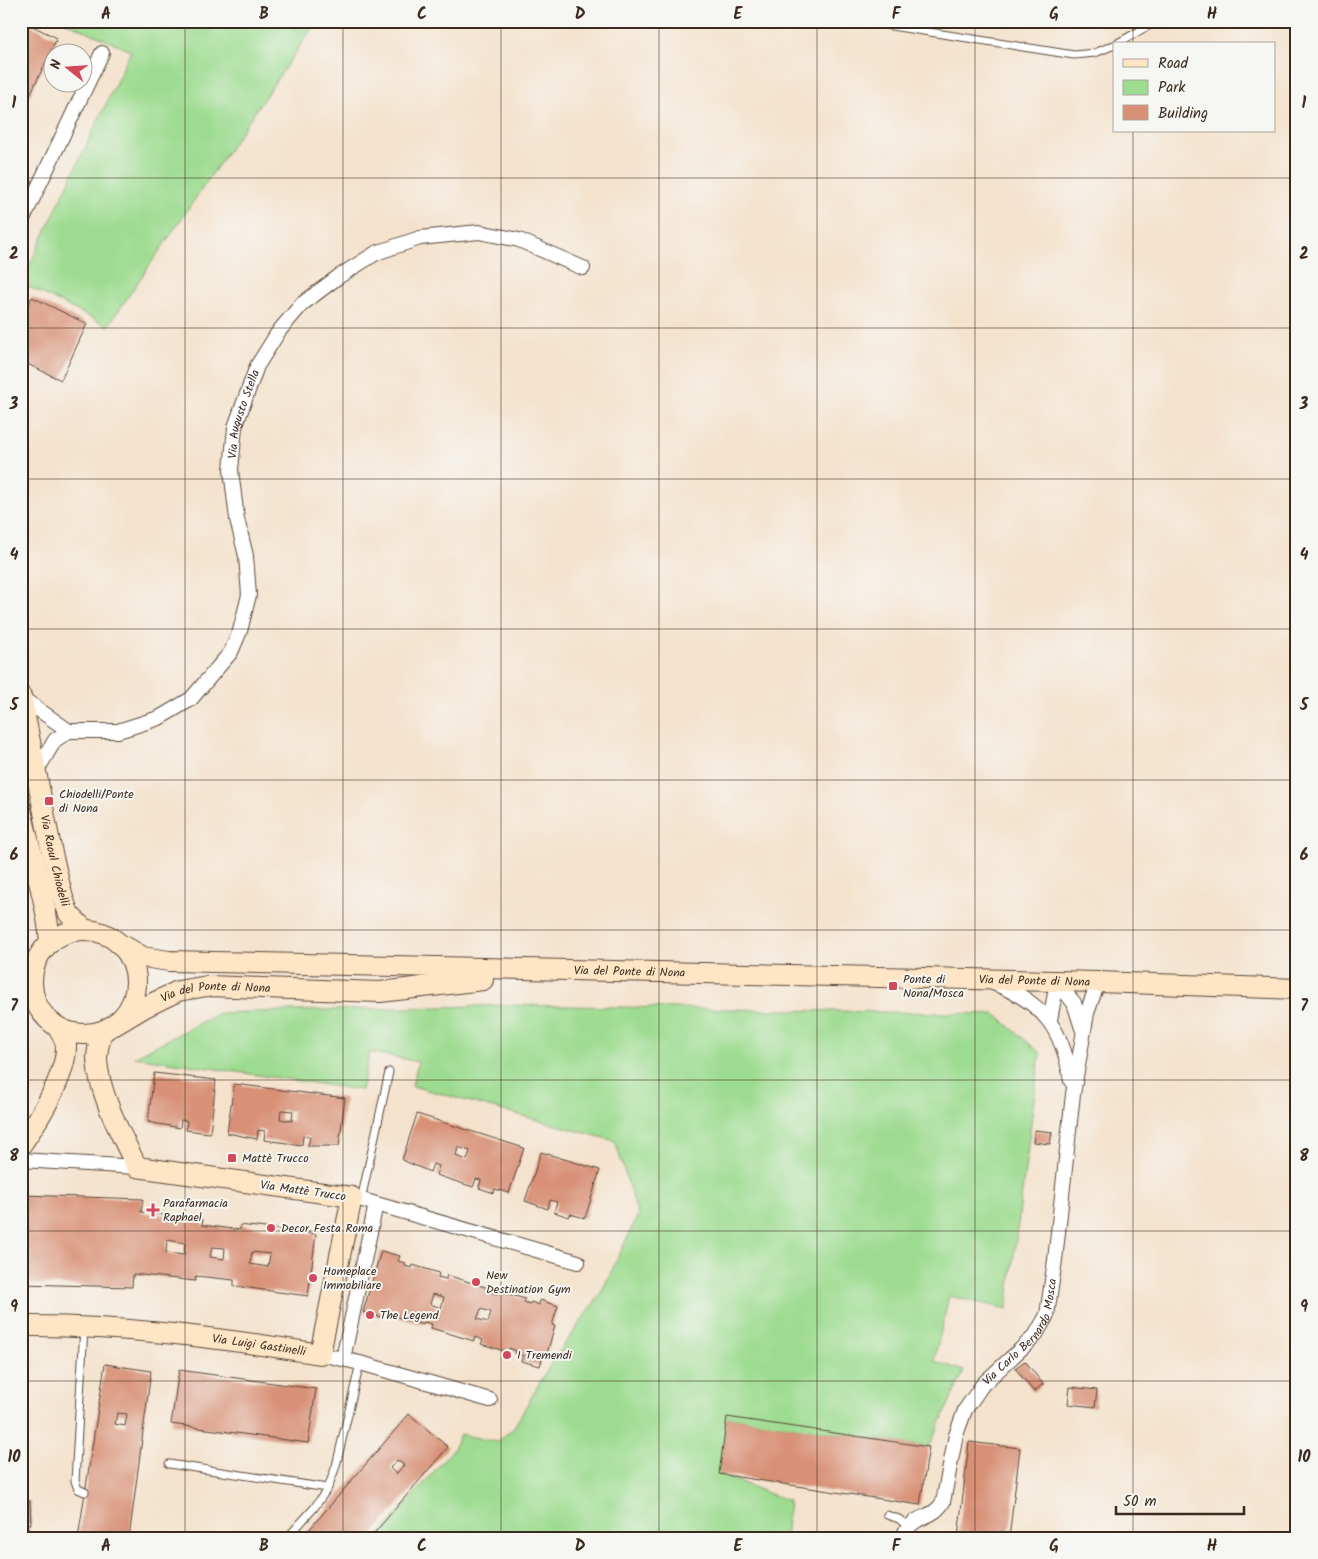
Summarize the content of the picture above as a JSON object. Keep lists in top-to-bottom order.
{
  "streets": {
    "main road": [
      "Via Raoul Chiodelli",
      "Via del Ponte di Nona",
      "Via Mattè Trucco",
      "Via Luigi Gastinelli"
    ],
    "street": ["Via Augusto Stella", "Via Carlo Bernardo Mosca"]
  },
  "crossings": [
    ["Via Raoul Chiodelli", "Via del Ponte di Nona"],
    ["Via del Ponte di Nona", "Via Carlo Bernardo Mosca"]
  ],
  "places": {
    "transit": ["Chiodelli/Ponte di Nona", "Ponte di Nona/Mosca", "Mattè Trucco"],
    "health": ["Parafarmacia Raphael"],
    "other": [
      "Decor Festa Roma",
      "Homeplace Immobiliare",
      "New Destination Gym",
      "The Legend",
      "I Tremendi"
    ]
  },
  "legend": ["Road", "Park", "Building"],
  "scale_bar": "50 m",
  "north": "left",
  "grid": {
    "columns": [
      "A",
      "B",
      "C",
      "D",
      "E",
      "F",
      "G",
      "H"
    ],
    "rows": [
      "1",
      "2",
      "3",
      "4",
      "5",
      "6",
      "7",
      "8",
      "9",
      "10"
    ]
  }
}
